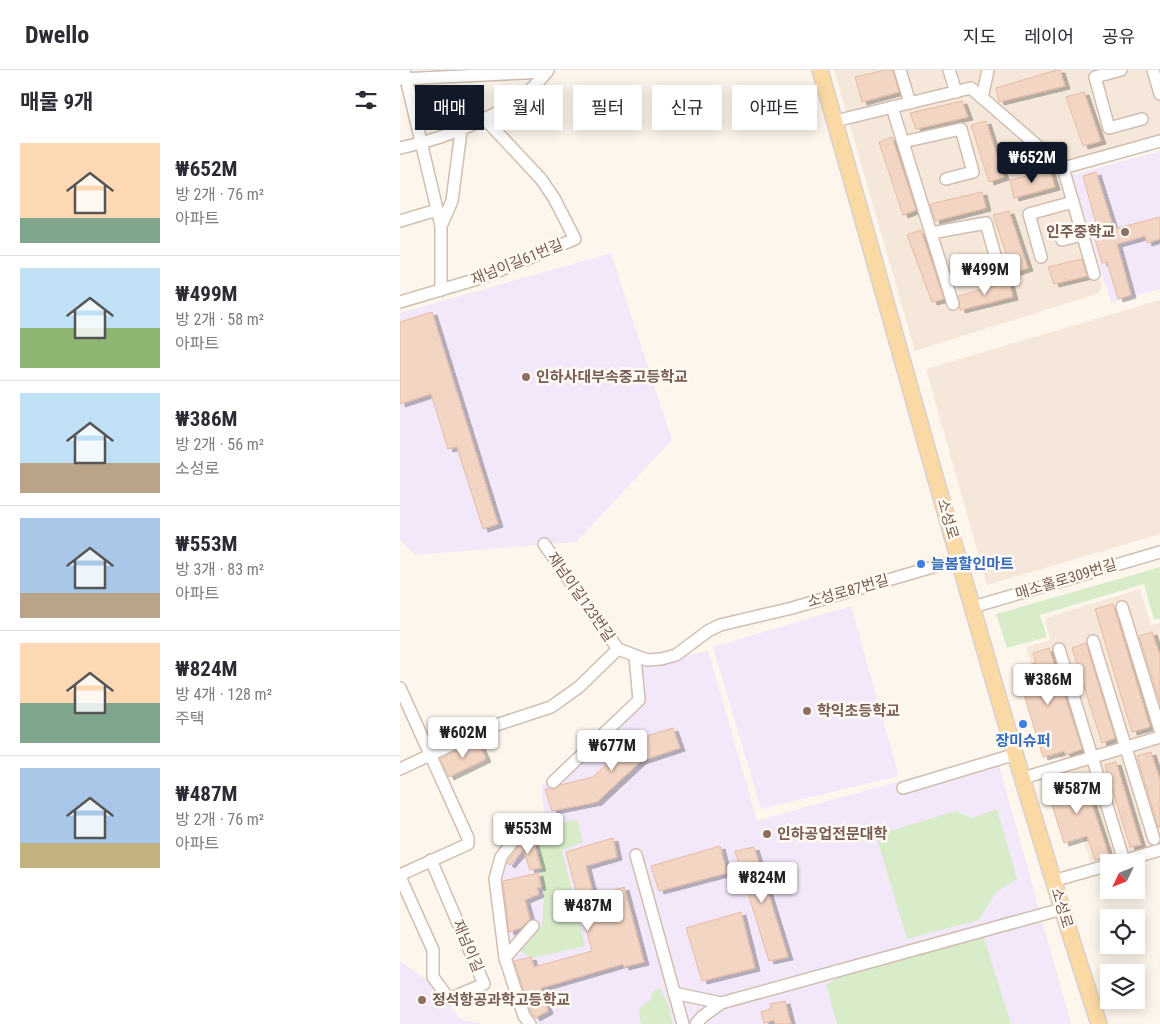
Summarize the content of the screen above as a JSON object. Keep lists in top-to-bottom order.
{
  "streets": {
    "main road": ["소성로"],
    "street": [
      "재넘이길61번길",
      "매소홀로309번길",
      "소성로87번길",
      "재넘이길123번길",
      "재넘이길"
    ]
  },
  "crossings": [
    ["소성로", "매소홀로309번길"],
    ["소성로", "소성로87번길"],
    ["소성로87번길", "재넘이길123번길"],
    ["재넘이길123번길", "재넘이길"]
  ],
  "places": [
    "인주중학교",
    "인하사대부속중고등학교",
    "늘봄할인마트",
    "학익초등학교",
    "장미슈퍼",
    "인하공업전문대학",
    "정석항공과학고등학교"
  ],
  "north": "bottom left",
  "page": {
    "header": "Dwello",
    "nav": ["지도", "레이어", "공유"],
    "heading": "매물 9개",
    "chip": [
      "매매",
      "월세",
      "필터",
      "신규",
      "아파트"
    ],
    "list": [
      {
        "name": "₩652M",
        "note": "방 2개 · 76 m² · 아파트"
      },
      {
        "name": "₩499M",
        "note": "방 2개 · 58 m² · 아파트"
      },
      {
        "name": "₩386M",
        "note": "방 2개 · 56 m² · 소성로"
      },
      {
        "name": "₩553M",
        "note": "방 3개 · 83 m² · 아파트"
      },
      {
        "name": "₩824M",
        "note": "방 4개 · 128 m² · 주택"
      },
      {
        "name": "₩487M",
        "note": "방 2개 · 76 m² · 아파트"
      }
    ],
    "price": [
      "₩652M",
      "₩499M",
      "₩386M",
      "₩602M",
      "₩677M",
      "₩587M",
      "₩553M",
      "₩824M",
      "₩487M"
    ]
  }
}
